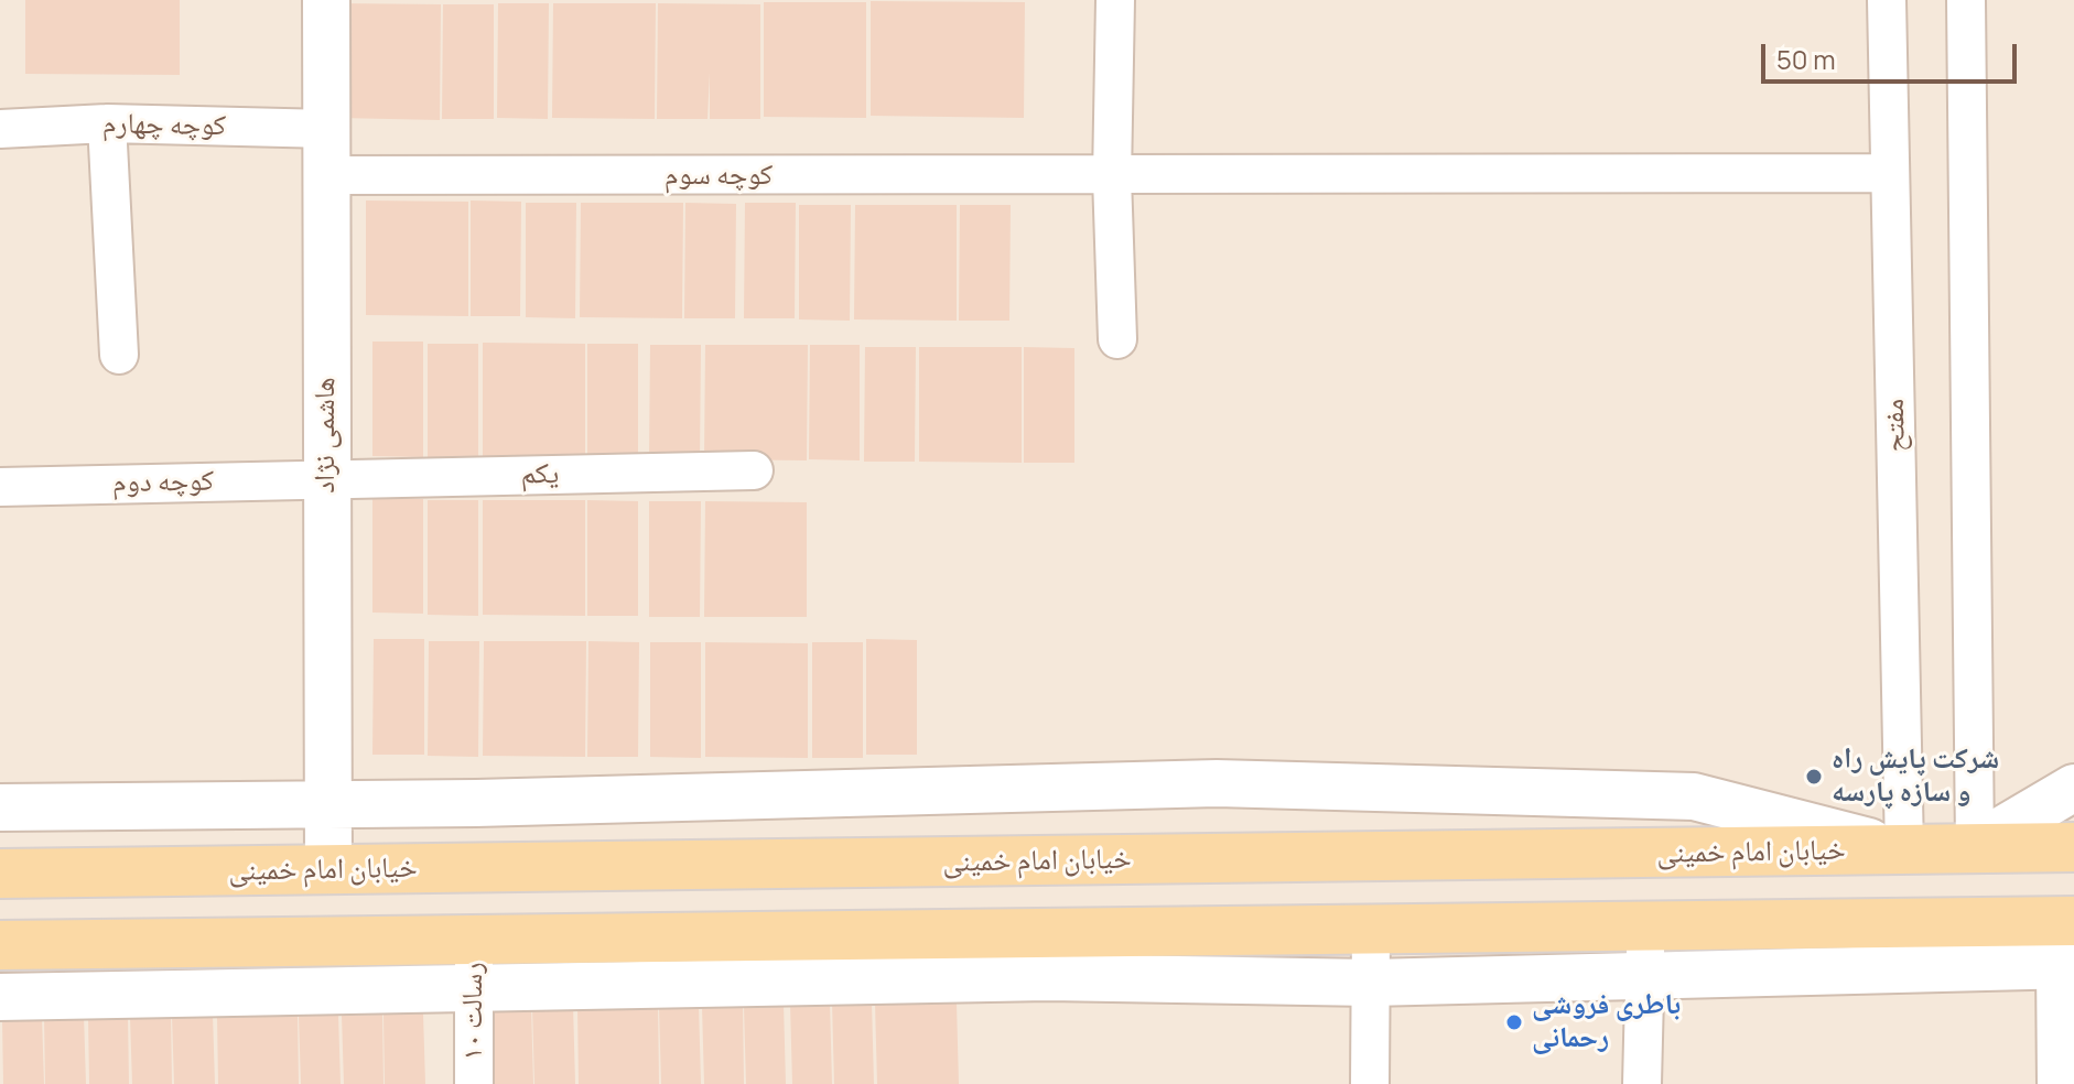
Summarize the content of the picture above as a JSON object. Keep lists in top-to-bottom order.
{
  "streets": {
    "main road": ["خیابان امام خمینی"],
    "street": [
      "کوچه چهارم",
      "کوچه سوم",
      "مفتح",
      "هاشمی نژاد",
      "یکم",
      "کوچه دوم",
      "رسالت ۱۰"
    ]
  },
  "crossings": [
    ["کوچه چهارم", "هاشمی نژاد"],
    ["کوچه سوم", "مفتح"],
    ["کوچه سوم", "هاشمی نژاد"],
    ["مفتح", "خیابان امام خمینی"],
    ["هاشمی نژاد", "یکم"],
    ["هاشمی نژاد", "کوچه دوم"],
    ["هاشمی نژاد", "خیابان امام خمینی"],
    ["یکم", "کوچه دوم"]
  ],
  "places": ["شرکت پایش راه و سازه پارسه", "باطری فروشی رحمانی"],
  "scale_bar": "50 m"
}
